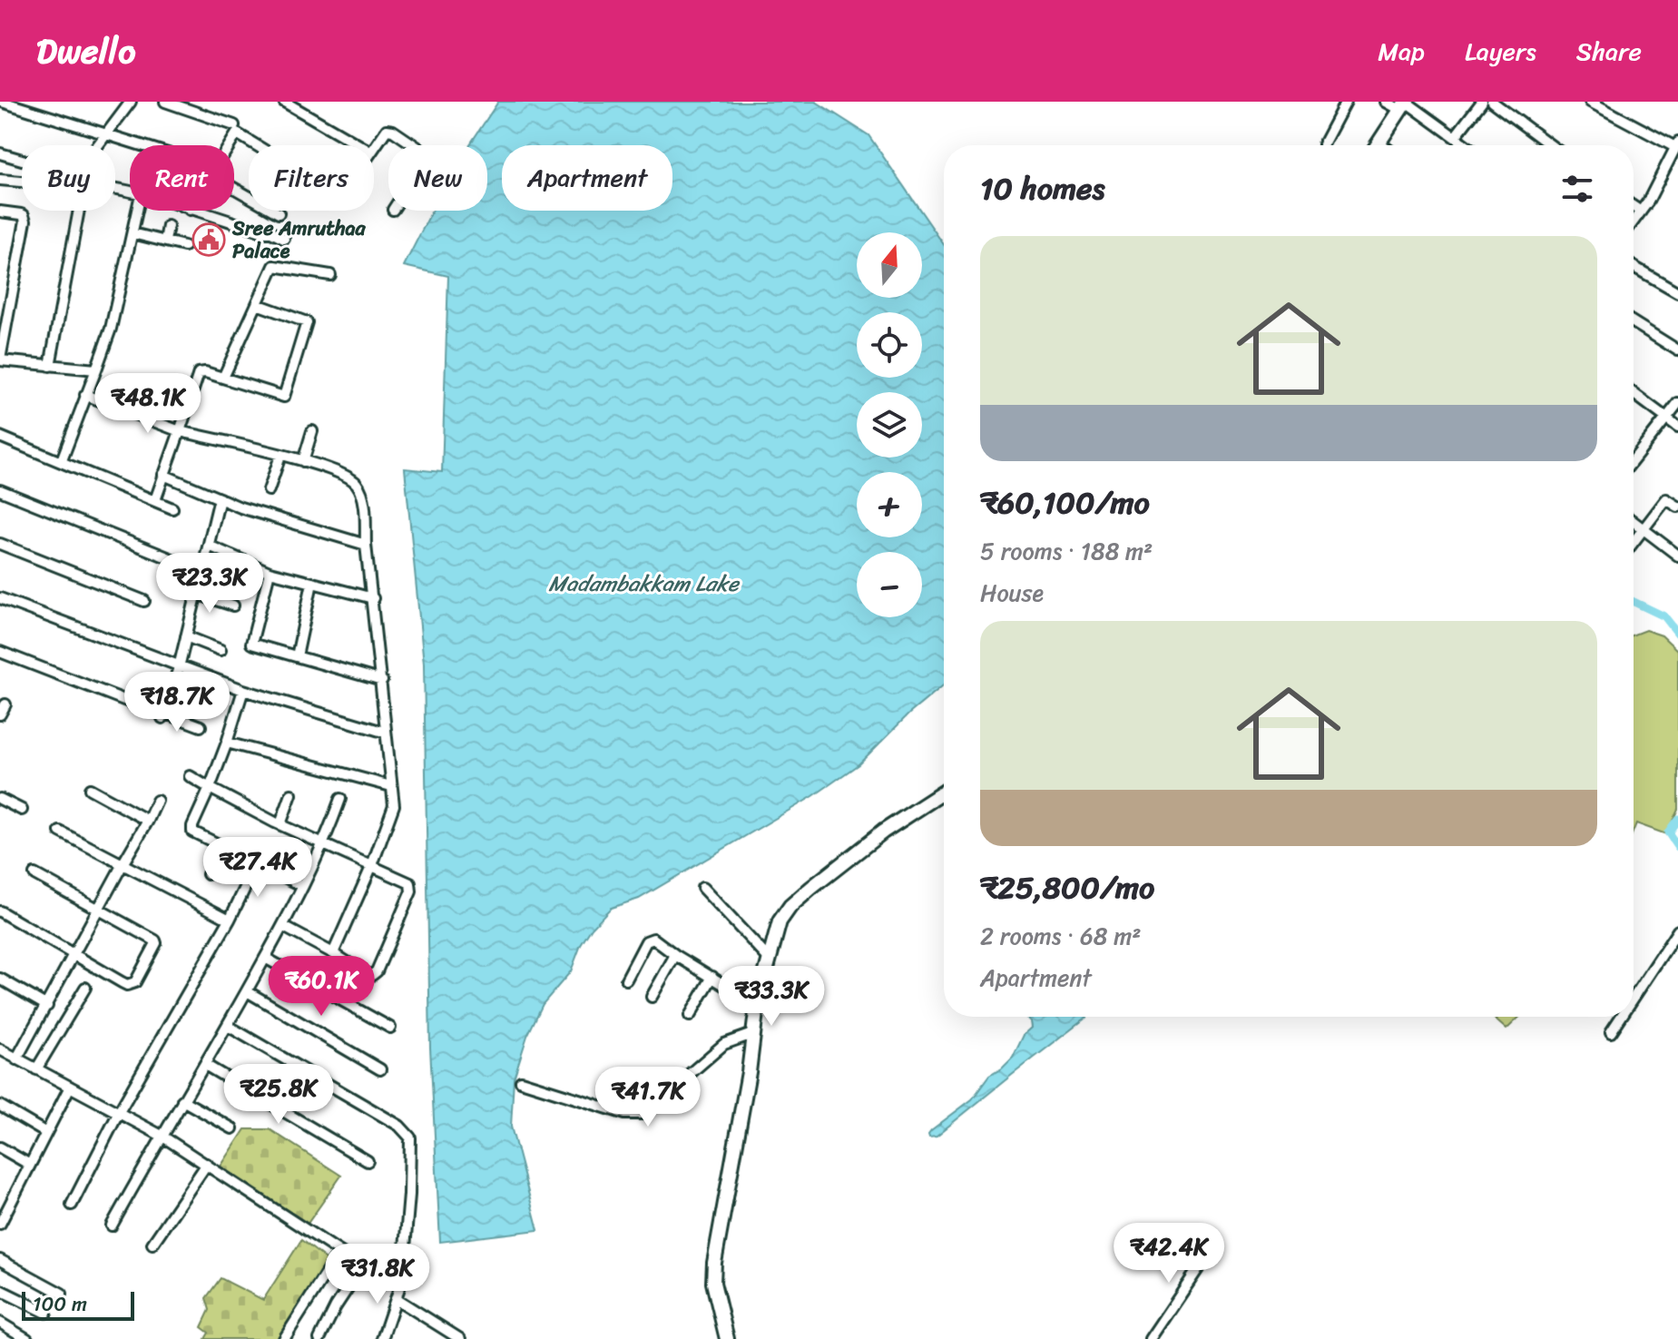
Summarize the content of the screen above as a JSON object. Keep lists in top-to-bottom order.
{
  "water": ["Madambakkam Lake"],
  "places": {
    "public building": ["Sree Amruthaa Palace"]
  },
  "scale_bar": "100 m",
  "north": "top",
  "page": {
    "header": "Dwello",
    "nav": ["Map", "Layers", "Share"],
    "chip": [
      "Buy",
      "Rent",
      "Filters",
      "New",
      "Apartment"
    ],
    "heading": "10 homes",
    "map_buttons": ["+", "−"],
    "list": [
      {
        "name": "₹60,100/mo",
        "note": "5 rooms · 188 m² · House"
      },
      {
        "name": "₹25,800/mo",
        "note": "2 rooms · 68 m² · Apartment"
      }
    ],
    "price": [
      "₹48.1K",
      "₹23.3K",
      "₹18.7K",
      "₹27.4K",
      "₹60.1K",
      "₹33.3K",
      "₹25.8K",
      "₹41.7K",
      "₹42.4K",
      "₹31.8K"
    ],
    "scale": "100 m"
  }
}
